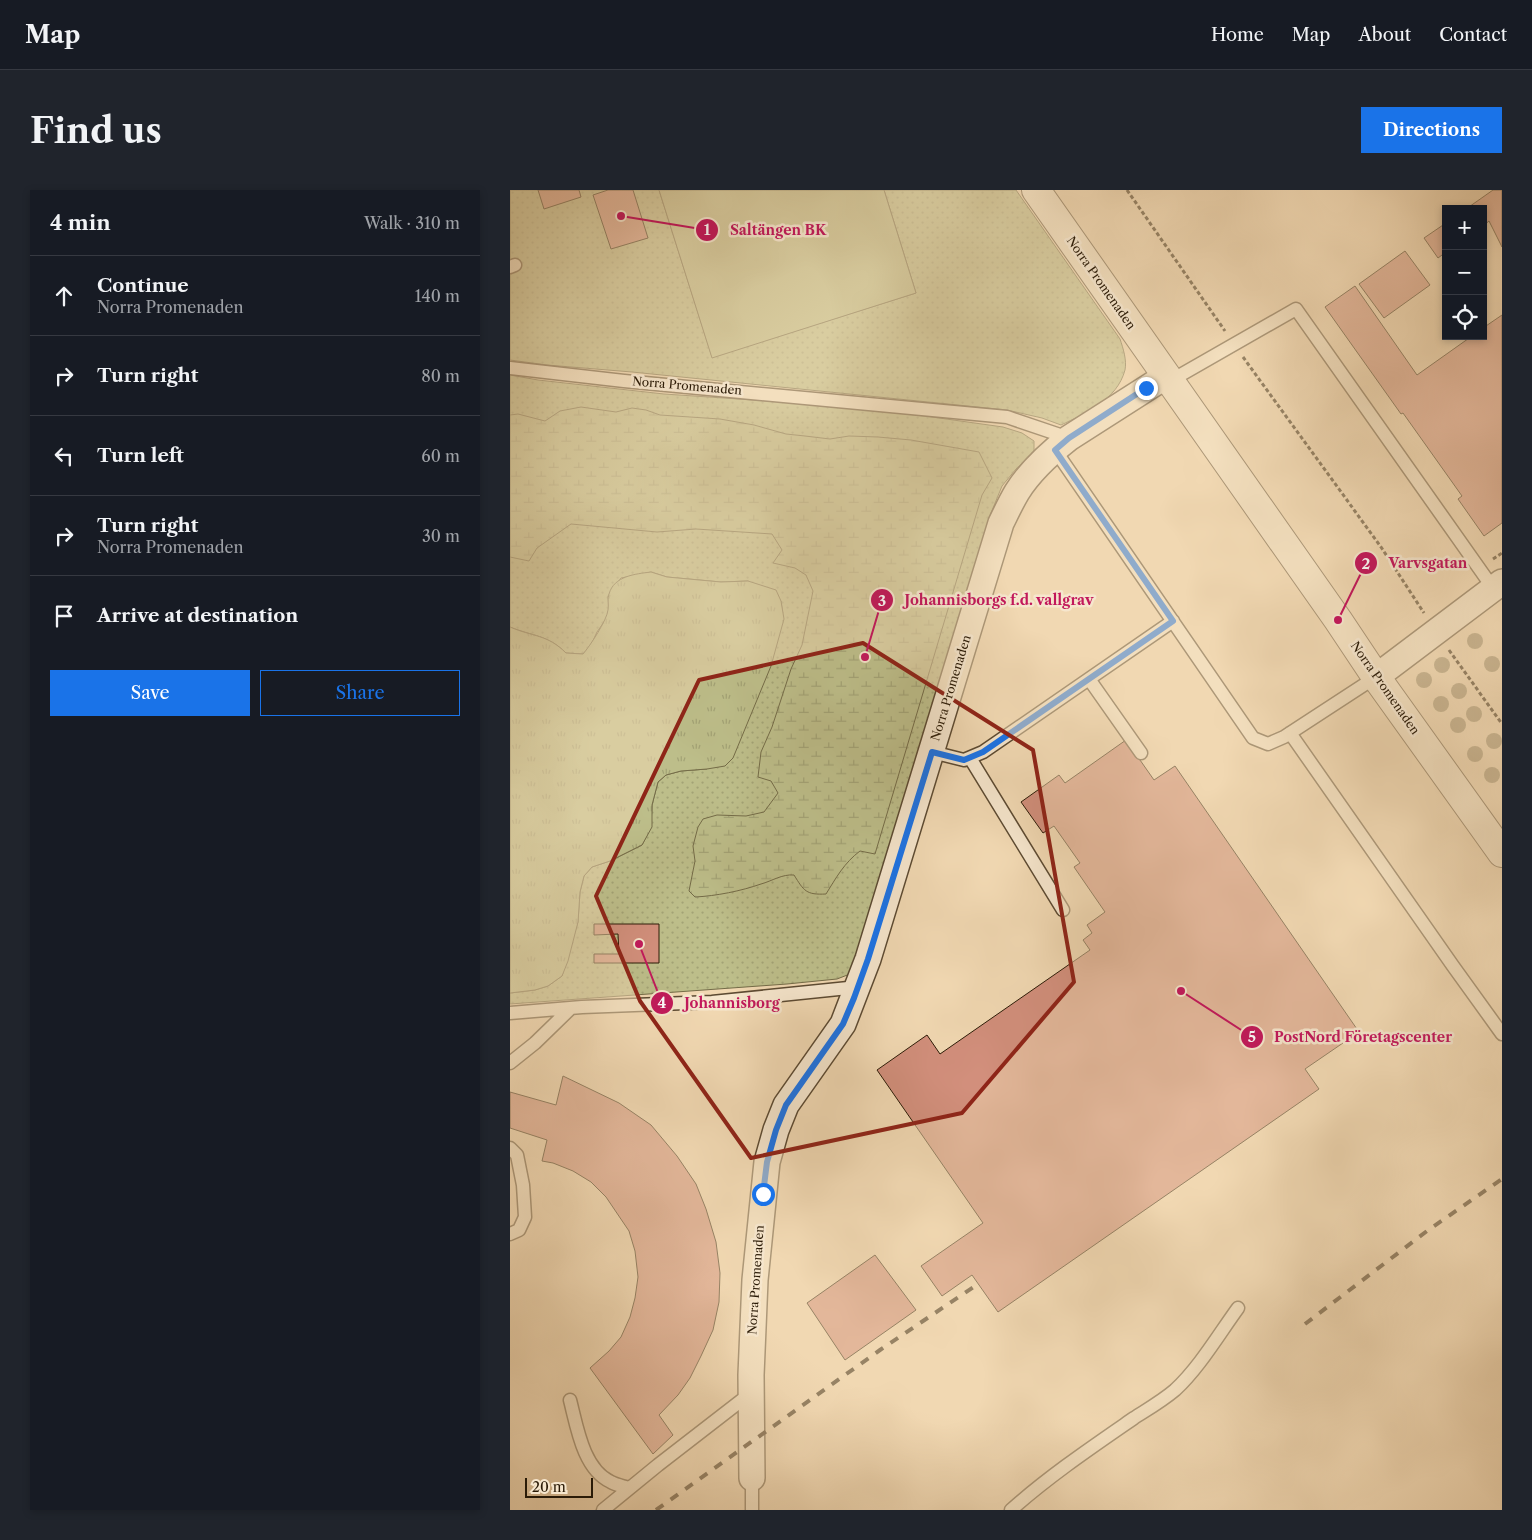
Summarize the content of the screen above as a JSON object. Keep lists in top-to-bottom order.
{
  "streets": {
    "street": ["Norra Promenaden"]
  },
  "places": [
    "Saltängen BK",
    "Varvsgatan",
    "Johannisborgs f.d. vallgrav",
    "Johannisborg",
    "PostNord Företagscenter"
  ],
  "scale_bar": "20 m",
  "page": {
    "header": "Map",
    "nav": [
      "Home",
      "Map",
      "About",
      "Contact"
    ],
    "buttons": [
      "Directions",
      ["Save", "Share"]
    ],
    "title": "Find us",
    "heading": ["4 min", "Walk · 310 m"],
    "map_buttons": ["+", "−"],
    "list": [
      ["Continue", "Norra Promenaden", "140 m"],
      ["Turn right", "80 m"],
      ["Turn left", "60 m"],
      ["Turn right", "Norra Promenaden", "30 m"],
      "Arrive at destination"
    ],
    "scale": "20 m"
  }
}
